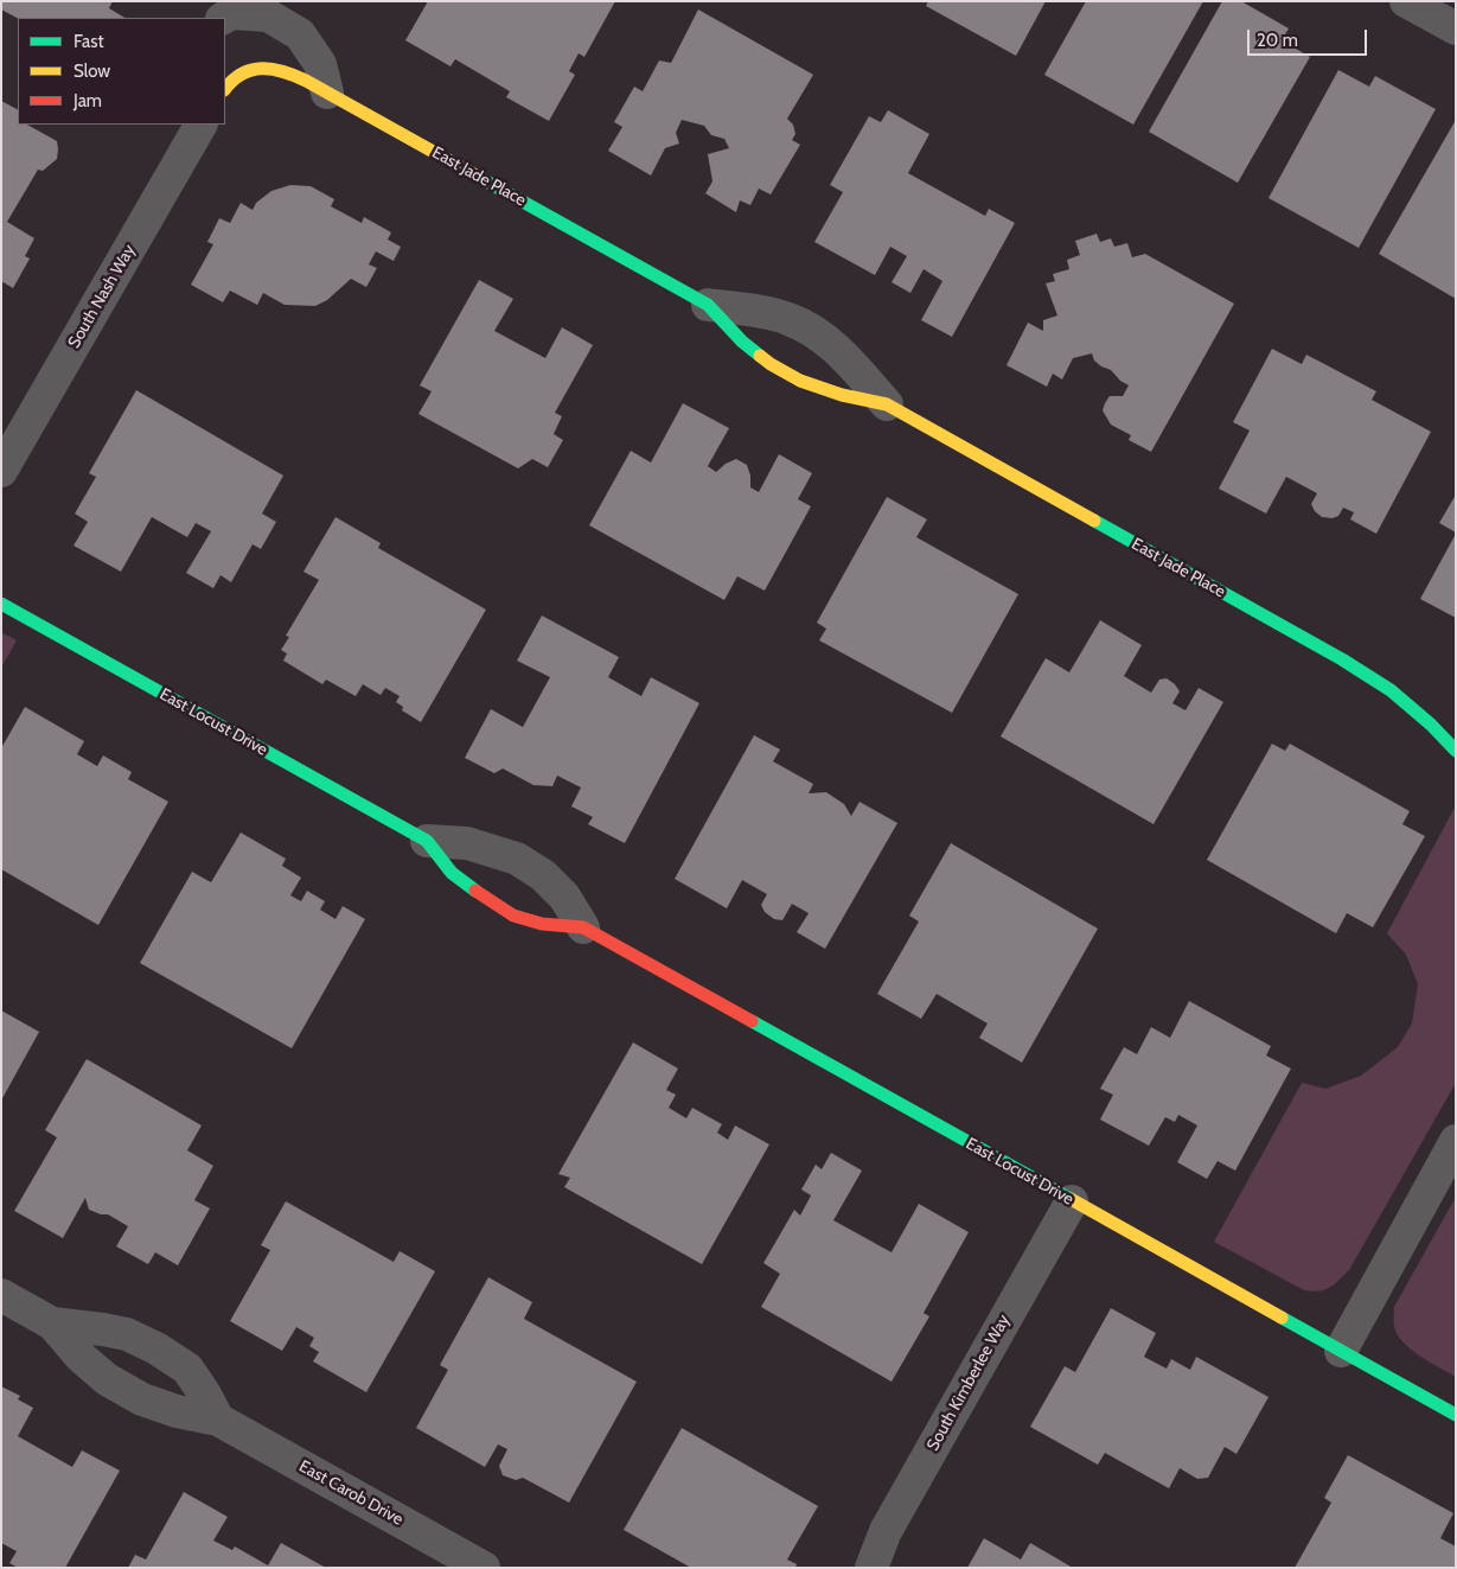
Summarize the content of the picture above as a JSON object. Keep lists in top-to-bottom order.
{
  "streets": {
    "street": [
      "East Jade Place",
      "South Nash Way",
      "East Locust Drive",
      "South Kimberlee Way",
      "East Carob Drive"
    ]
  },
  "crossings": [
    ["East Locust Drive", "South Kimberlee Way"]
  ],
  "legend": ["Fast", "Slow", "Jam"],
  "scale_bar": "20 m"
}
